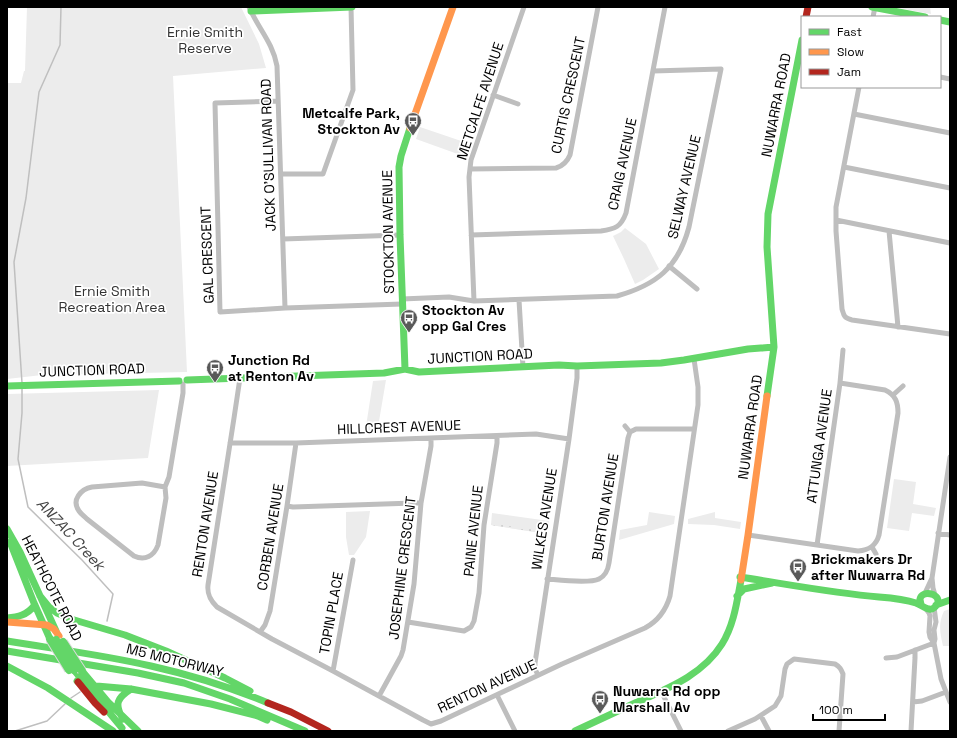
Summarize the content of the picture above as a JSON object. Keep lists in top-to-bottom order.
{
  "streets": {
    "main road": [
      "NUWARRA ROAD",
      "STOCKTON AVENUE",
      "JUNCTION ROAD",
      "HEATHCOTE ROAD",
      "M5 MOTORWAY"
    ],
    "street": [
      "CURTIS CRESCENT",
      "METCALFE AVENUE",
      "JACK O'SULLIVAN ROAD",
      "CRAIG AVENUE",
      "SELWAY AVENUE",
      "GAL CRESCENT",
      "HILLCREST AVENUE",
      "ATTUNGA AVENUE",
      "BURTON AVENUE",
      "WILKES AVENUE",
      "RENTON AVENUE",
      "PAINE AVENUE",
      "CORBEN AVENUE",
      "JOSEPHINE CRESCENT",
      "TOPIN PLACE"
    ]
  },
  "crossings": [
    ["CURTIS CRESCENT", "METCALFE AVENUE"],
    ["METCALFE AVENUE", "CRAIG AVENUE"],
    ["METCALFE AVENUE", "SELWAY AVENUE"],
    ["NUWARRA ROAD", "JUNCTION ROAD"],
    ["JACK O'SULLIVAN ROAD", "GAL CRESCENT"],
    ["CRAIG AVENUE", "SELWAY AVENUE"],
    ["SELWAY AVENUE", "STOCKTON AVENUE"],
    ["SELWAY AVENUE", "GAL CRESCENT"],
    ["STOCKTON AVENUE", "GAL CRESCENT"],
    ["STOCKTON AVENUE", "JUNCTION ROAD"],
    ["JUNCTION ROAD", "WILKES AVENUE"],
    ["JUNCTION ROAD", "RENTON AVENUE"],
    ["HILLCREST AVENUE", "WILKES AVENUE"],
    ["HILLCREST AVENUE", "RENTON AVENUE"],
    ["HILLCREST AVENUE", "PAINE AVENUE"],
    ["HILLCREST AVENUE", "CORBEN AVENUE"],
    ["HILLCREST AVENUE", "JOSEPHINE CRESCENT"],
    ["BURTON AVENUE", "WILKES AVENUE"],
    ["WILKES AVENUE", "RENTON AVENUE"],
    ["RENTON AVENUE", "CORBEN AVENUE"],
    ["RENTON AVENUE", "JOSEPHINE CRESCENT"],
    ["RENTON AVENUE", "TOPIN PLACE"],
    ["PAINE AVENUE", "JOSEPHINE CRESCENT"]
  ],
  "water": ["ANZAC Creek"],
  "parks": ["Ernie Smith Reserve", "Ernie Smith Recreation Area"],
  "places": {
    "bus stop": [
      "Metcalfe Park, Stockton Av",
      "Stockton Av opp Gal Cres",
      "Junction Rd at Renton Av",
      "Brickmakers Dr after Nuwarra Rd",
      "Nuwarra Rd opp Marshall Av"
    ]
  },
  "legend": ["Fast", "Slow", "Jam"],
  "scale_bar": "100 m"
}
